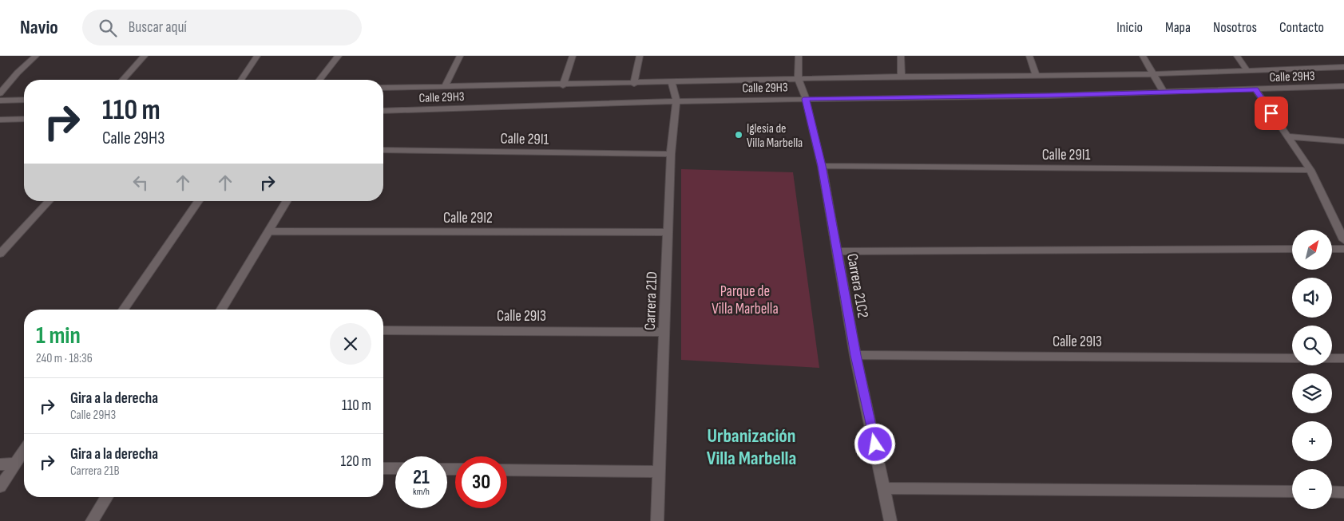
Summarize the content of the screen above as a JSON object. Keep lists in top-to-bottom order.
{
  "streets": {
    "street": [
      "Calle 29H3",
      "Calle 29I1",
      "Calle 29I2",
      "Carrera 21C2",
      "Carrera 21D",
      "Calle 29I3"
    ]
  },
  "crossings": [
    ["Calle 29H3", "Carrera 21C2"],
    ["Calle 29H3", "Carrera 21D"],
    ["Calle 29I1", "Carrera 21C2"],
    ["Calle 29I1", "Carrera 21D"],
    ["Calle 29I2", "Carrera 21D"],
    ["Carrera 21C2", "Calle 29I3"],
    ["Carrera 21D", "Calle 29I3"]
  ],
  "districts": ["Urbanización Villa Marbella"],
  "parks": ["Parque de Villa Marbella"],
  "places": ["Iglesia de Villa Marbella"],
  "north": "top right",
  "page": {
    "header": "Navio",
    "search": "Buscar aquí",
    "nav": [
      "Inicio",
      "Mapa",
      "Nosotros",
      "Contacto"
    ],
    "turn": ["110 m", "Calle 29H3"],
    "map_buttons": ["+", "−"],
    "heading": ["1 min", "240 m · 18:36"],
    "list": [
      {
        "name": "Gira a la derecha",
        "note": "Calle 29H3",
        "value": "110 m"
      },
      {
        "name": "Gira a la derecha",
        "note": "Carrera 21B",
        "value": "120 m"
      }
    ],
    "speed": "21 km/h",
    "limit": "30"
  }
}
